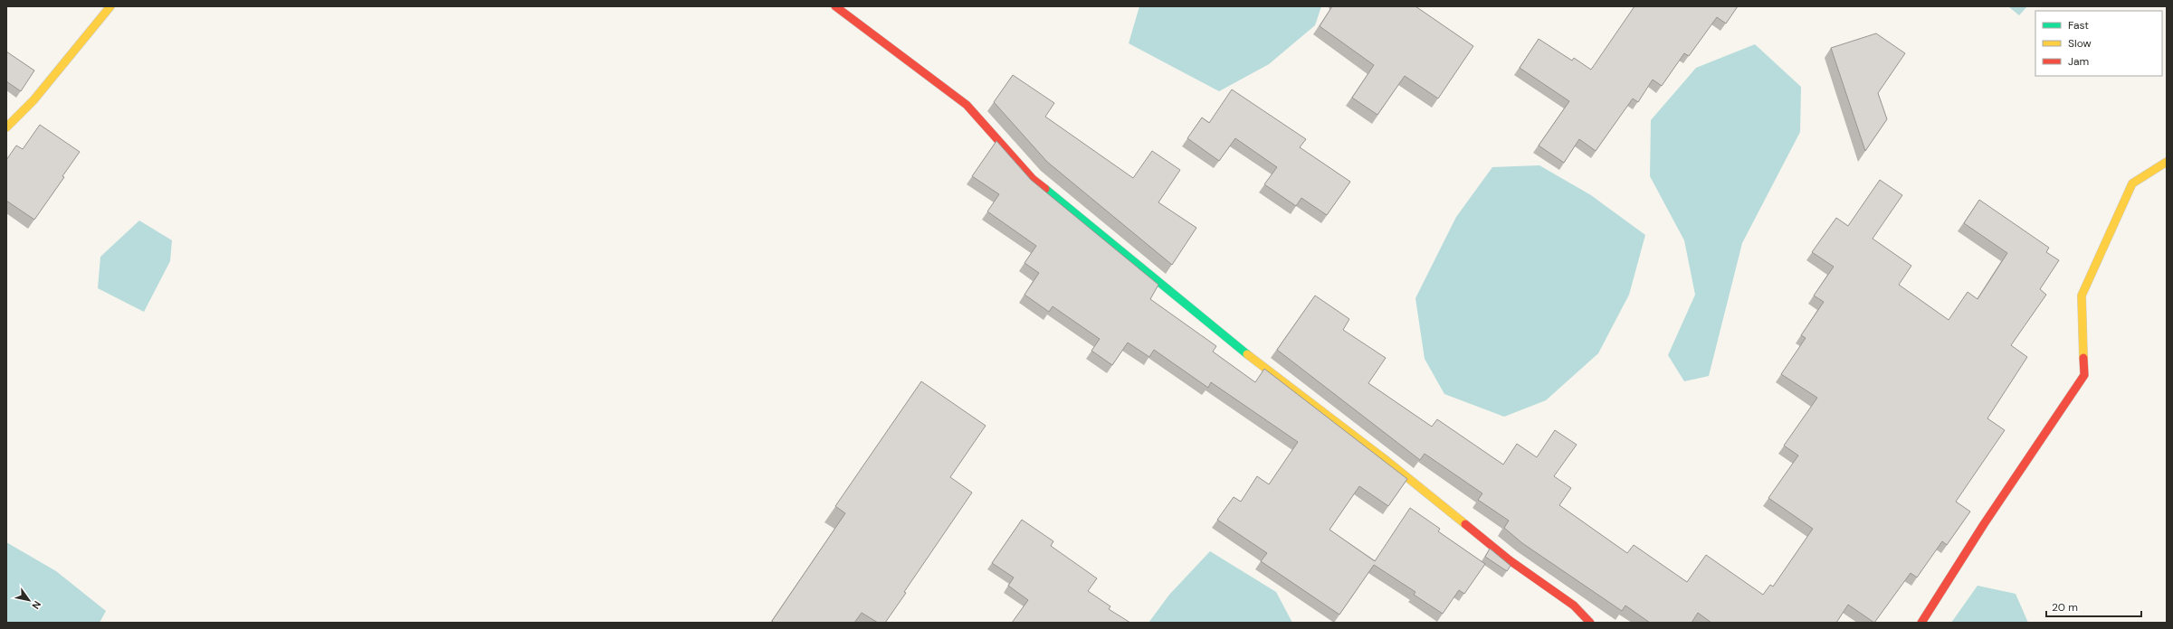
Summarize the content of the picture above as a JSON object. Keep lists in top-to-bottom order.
{
  "legend": ["Fast", "Slow", "Jam"],
  "scale_bar": "20 m",
  "north": "bottom right"
}
